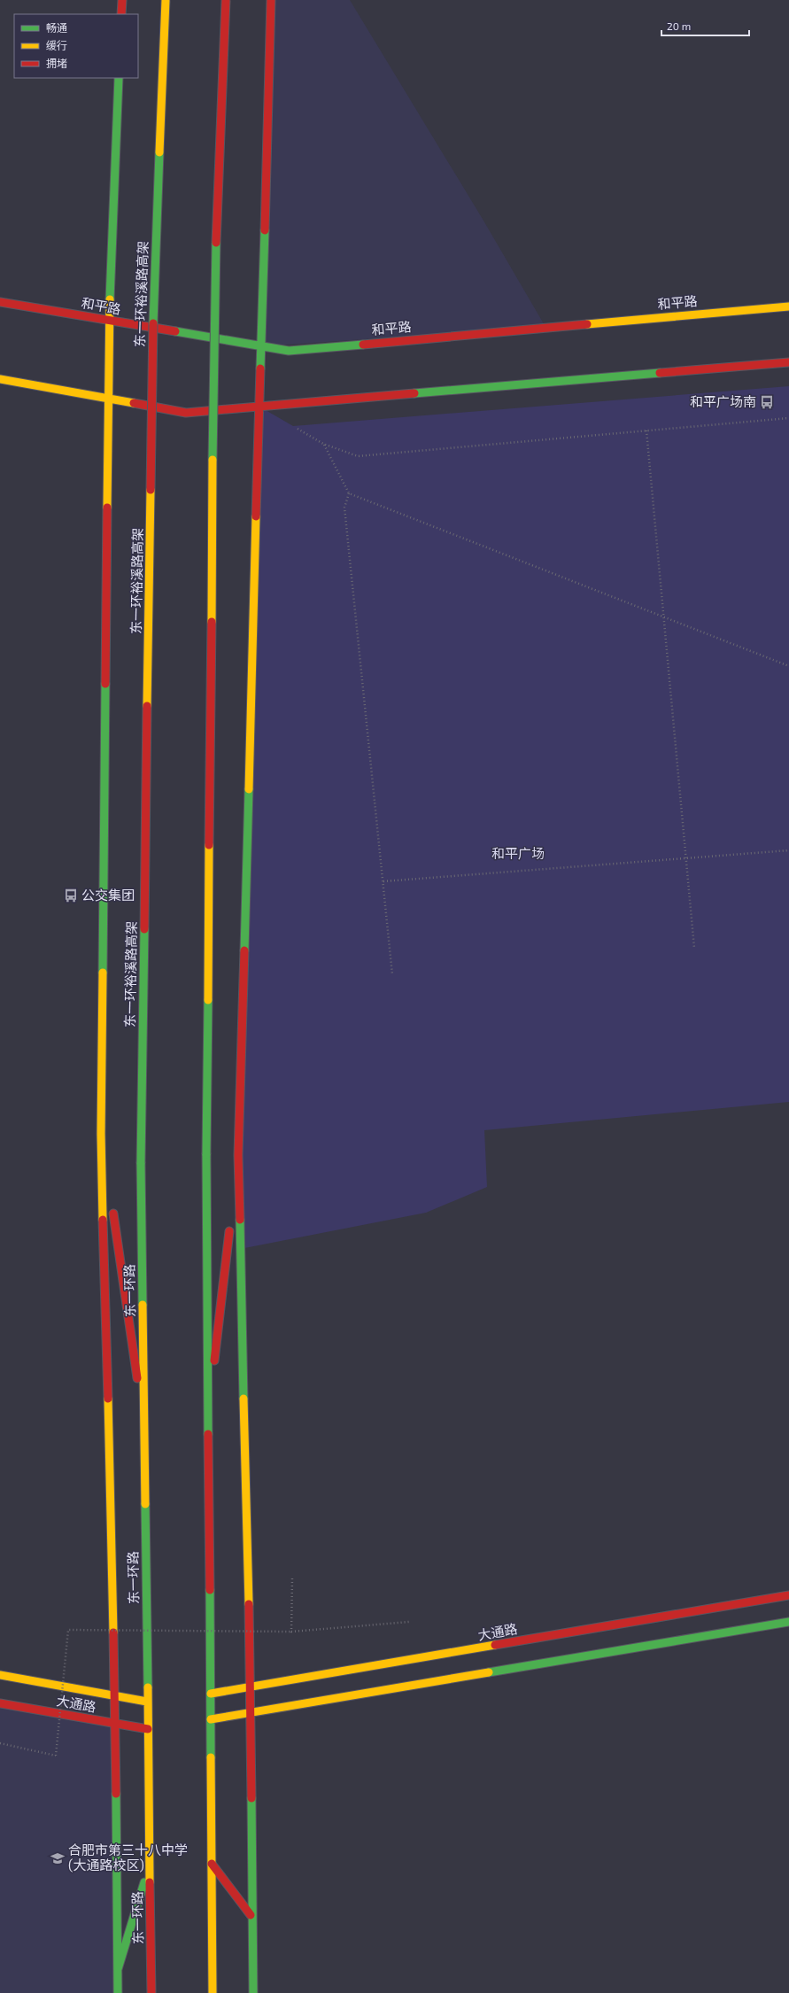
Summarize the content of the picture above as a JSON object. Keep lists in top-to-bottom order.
{
  "streets": {
    "main road": [
      "东一环裕溪路高架",
      "和平路",
      "东一环路",
      "大通路"
    ]
  },
  "crossings": [
    ["东一环裕溪路高架", "东一环路"],
    ["东一环路", "大通路"]
  ],
  "parks": ["和平广场"],
  "places": {
    "bus stop": ["和平广场南", "公交集团"],
    "school or university": ["合肥市第三十八中学 (大通路校区)"]
  },
  "legend": ["畅通", "缓行", "拥堵"],
  "scale_bar": "20 m"
}
